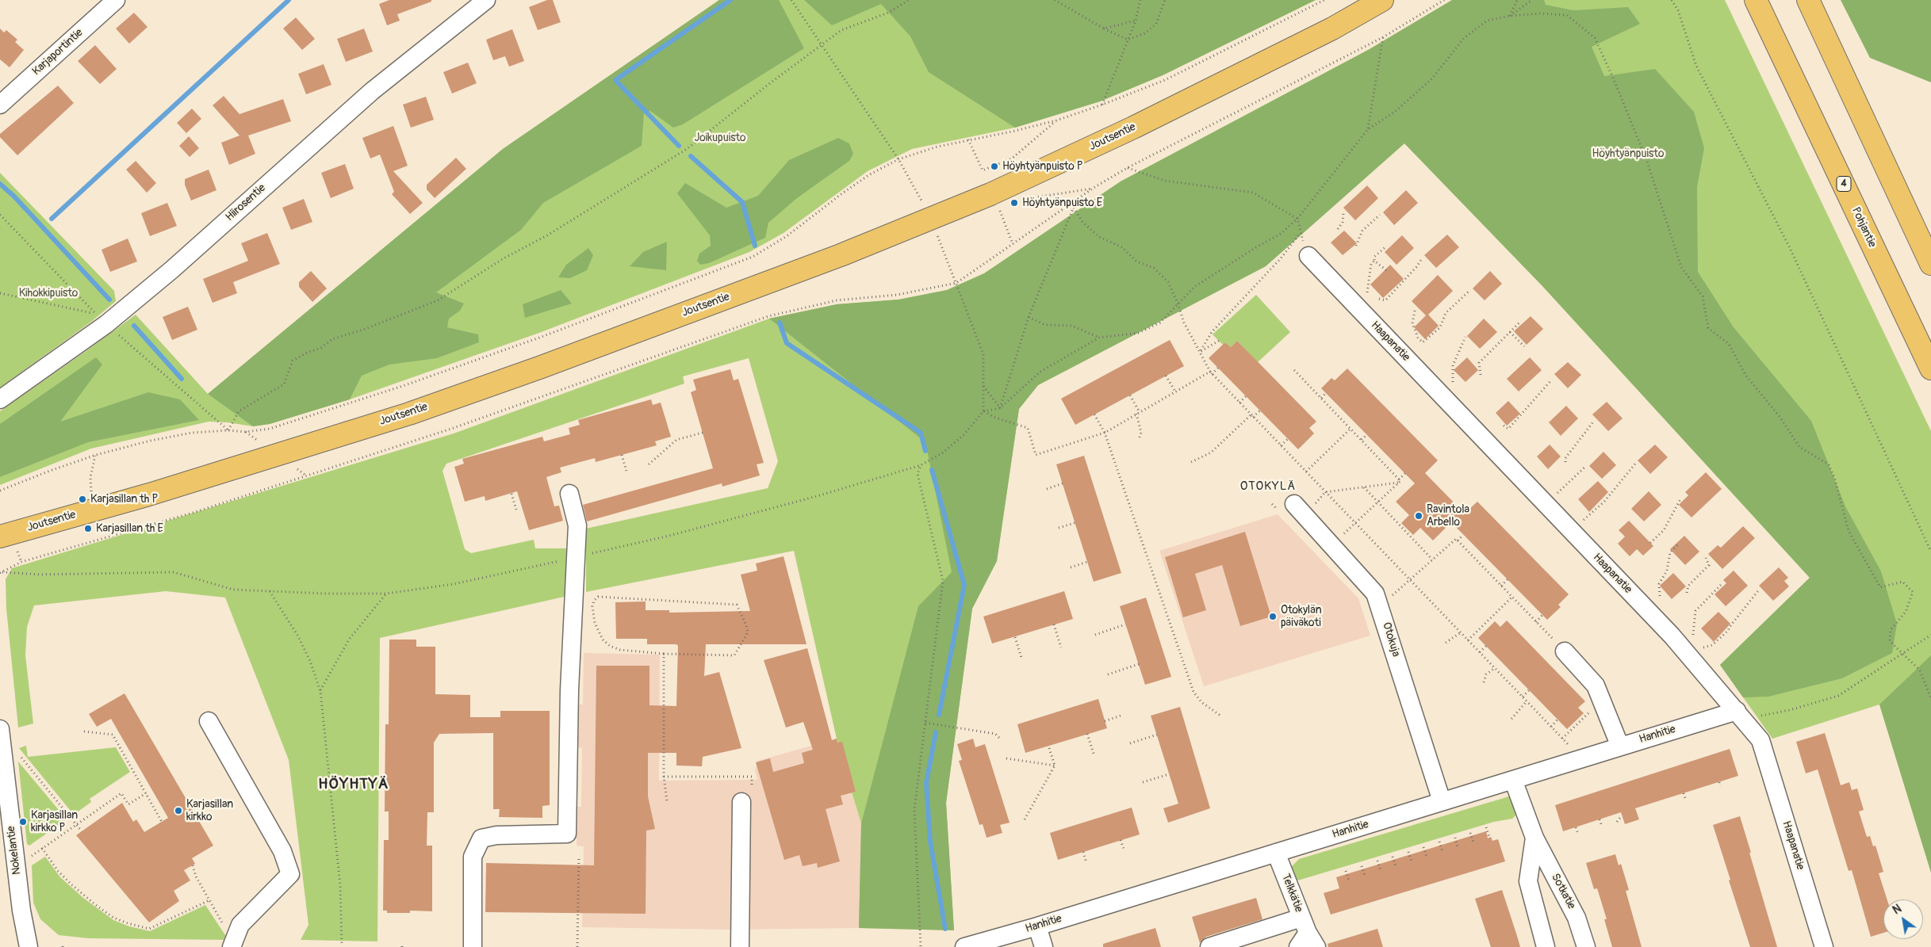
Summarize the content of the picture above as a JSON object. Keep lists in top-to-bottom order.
{
  "streets": {
    "main road": ["Joutsentie", "4", "Pohjantie"],
    "street": [
      "Karjaportintie",
      "Hiirosentie",
      "Haapanatie",
      "Otokuja",
      "Hanhitie",
      "Nokelantie",
      "Sotkatie",
      "Telkkätie"
    ]
  },
  "crossings": [
    ["Haapanatie", "Hanhitie"],
    ["Otokuja", "Hanhitie"],
    ["Hanhitie", "Sotkatie"],
    ["Hanhitie", "Telkkätie"]
  ],
  "districts": ["OTOKYLÄ", "HÖYHTYÄ"],
  "parks": ["Joikupuisto", "Höyhtyänpuisto", "Kihokkipuisto"],
  "places": [
    "Höyhtyänpuisto P",
    "Höyhtyänpuisto E",
    "Karjasillan th P",
    "Ravintola Arbello",
    "Karjasillan th E",
    "Otokylän päiväkoti",
    "Karjasillan kirkko",
    "Karjasillan kirkko P"
  ],
  "north": "top left"
}
